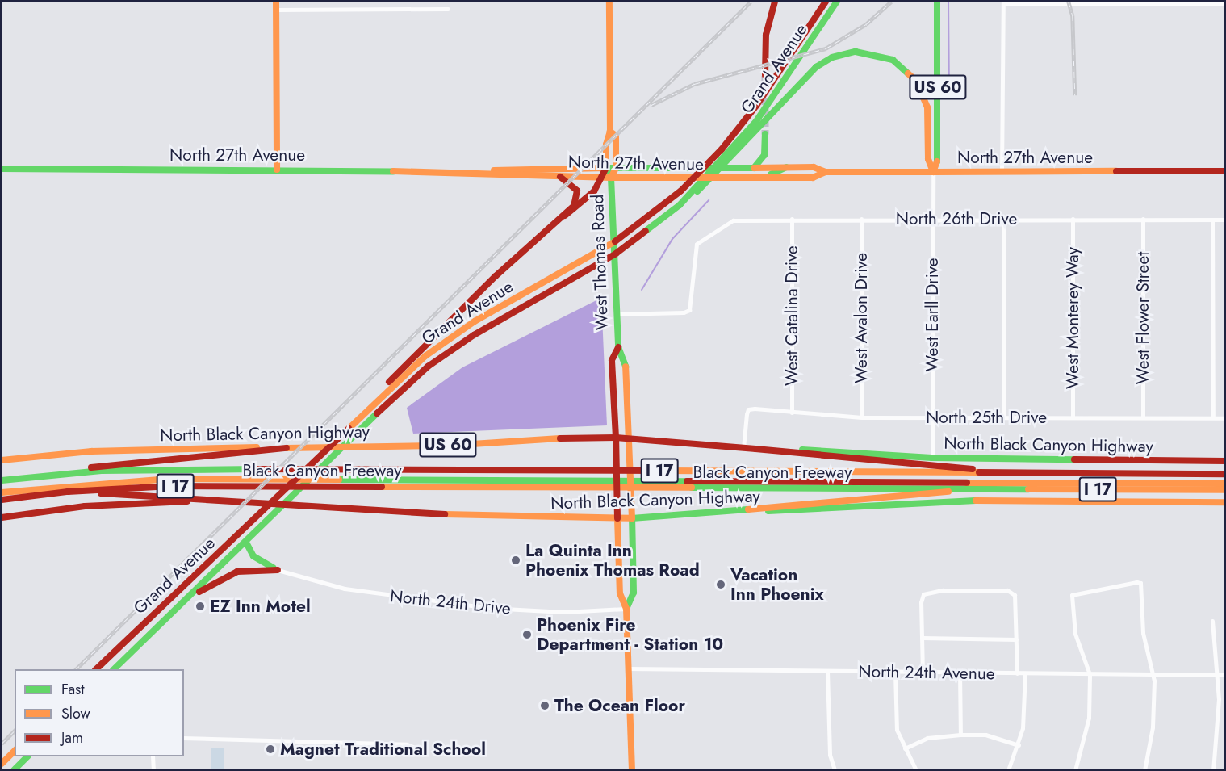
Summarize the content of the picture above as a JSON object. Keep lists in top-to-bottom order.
{
  "streets": {
    "main road": [
      "Grand Avenue",
      "US 60",
      "North 27th Avenue",
      "West Thomas Road",
      "North Black Canyon Highway",
      "Black Canyon Freeway",
      "I 17"
    ],
    "street": [
      "North 26th Drive",
      "West Earll Drive",
      "West Catalina Drive",
      "West Avalon Drive",
      "West Monterey Way",
      "West Flower Street",
      "North 25th Drive",
      "North 24th Drive",
      "North 24th Avenue"
    ]
  },
  "crossings": [
    ["US 60", "North 27th Avenue"],
    ["US 60", "West Earll Drive"],
    ["North 27th Avenue", "West Thomas Road"],
    ["North 27th Avenue", "West Earll Drive"],
    ["North 26th Drive", "West Thomas Road"],
    ["North 26th Drive", "West Earll Drive"],
    ["North 26th Drive", "West Catalina Drive"],
    ["North 26th Drive", "West Avalon Drive"],
    ["North 26th Drive", "West Monterey Way"],
    ["North 26th Drive", "West Flower Street"],
    ["West Thomas Road", "North Black Canyon Highway"],
    ["West Thomas Road", "North 24th Drive"],
    ["West Thomas Road", "North 24th Avenue"],
    ["West Earll Drive", "North 25th Drive"],
    ["West Earll Drive", "North Black Canyon Highway"],
    ["West Catalina Drive", "North 25th Drive"],
    ["West Avalon Drive", "North 25th Drive"],
    ["West Monterey Way", "North 25th Drive"],
    ["West Flower Street", "North 25th Drive"],
    ["North 25th Drive", "North Black Canyon Highway"]
  ],
  "places": [
    "La Quinta Inn Phoenix Thomas Road",
    "Vacation Inn Phoenix",
    "EZ Inn Motel",
    "Phoenix Fire Department - Station 10",
    "The Ocean Floor",
    "Magnet Traditional School"
  ],
  "legend": ["Fast", "Slow", "Jam"]
}
